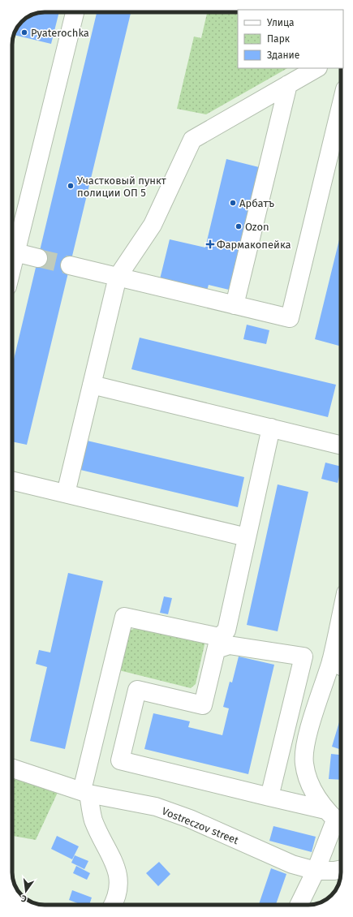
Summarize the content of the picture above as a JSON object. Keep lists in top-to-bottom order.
{
  "streets": {
    "street": ["Vostreczov street"]
  },
  "places": {
    "other": [
      "Pyaterochka",
      "Участковый пункт полиции ОП 5",
      "Арбатъ",
      "Ozon"
    ],
    "health": ["Фармакопейка"]
  },
  "legend": ["Улица", "Парк", "Здание"],
  "north": "bottom"
}
